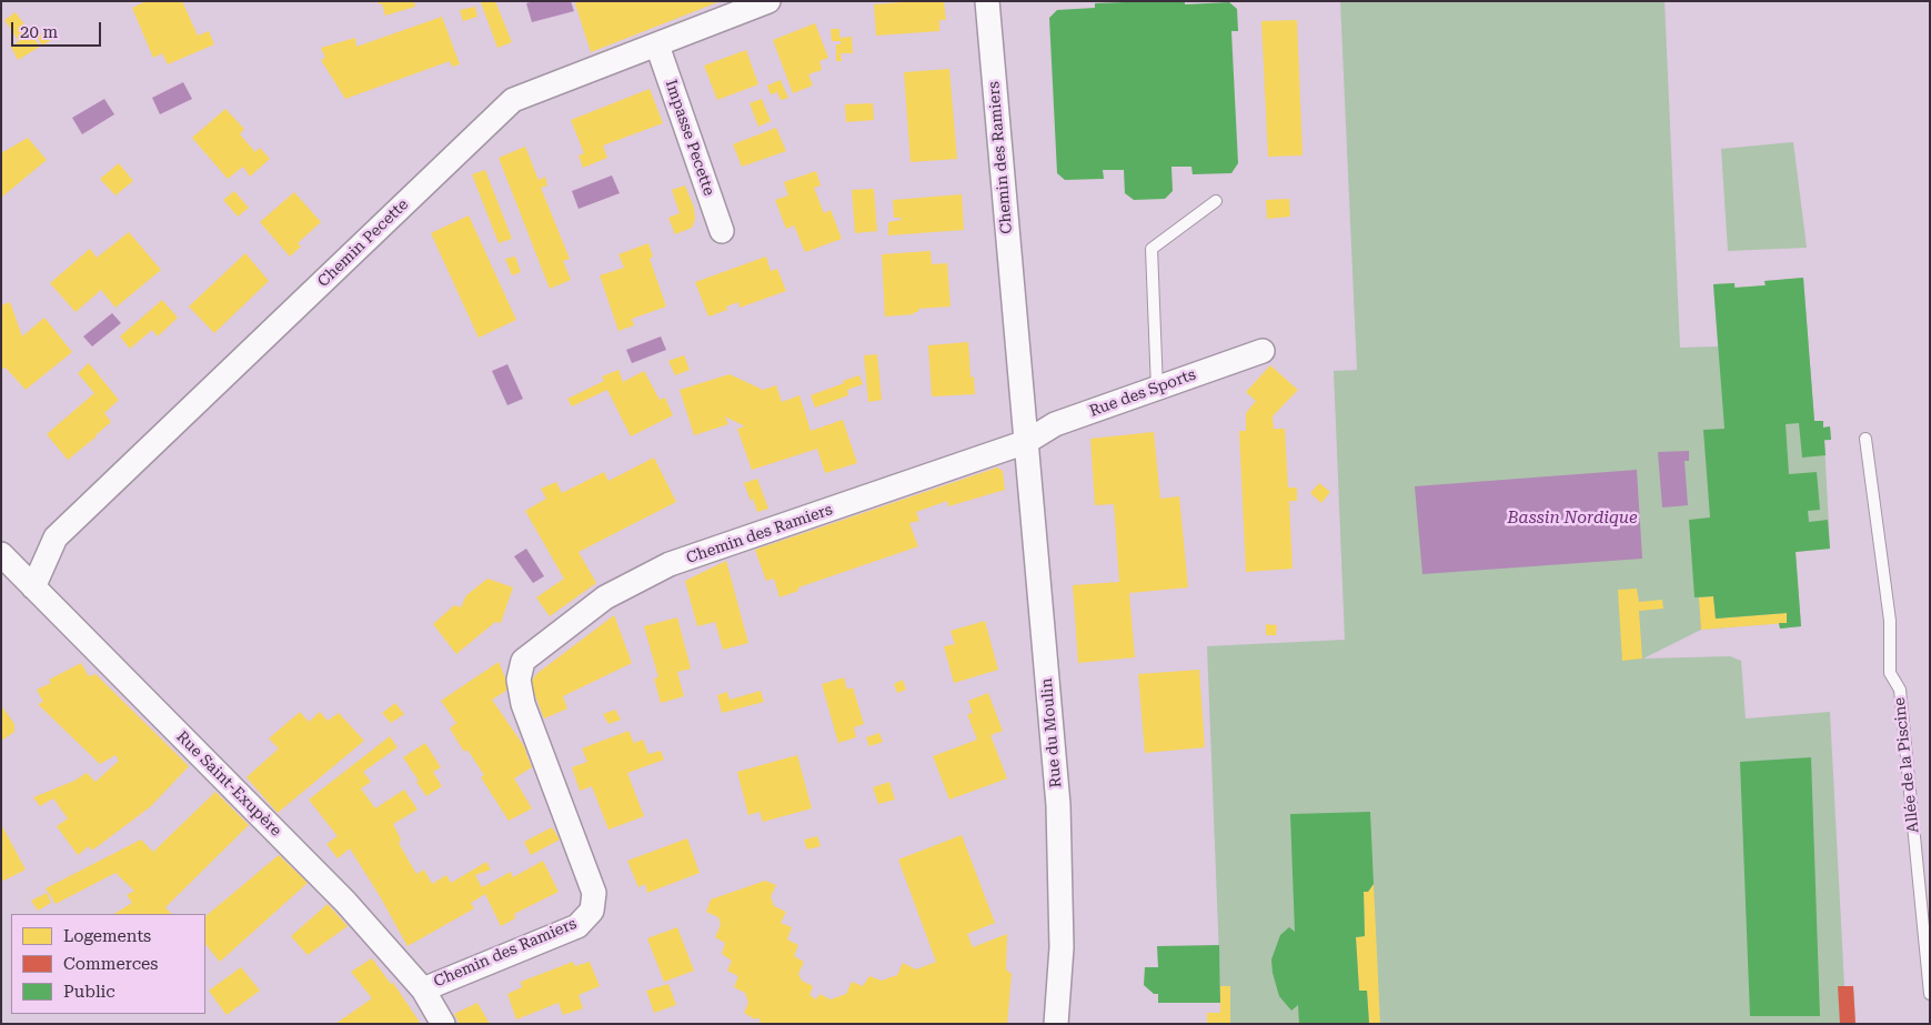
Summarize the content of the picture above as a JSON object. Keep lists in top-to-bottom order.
{
  "streets": {
    "street": [
      "Impasse Pecette",
      "Chemin des Ramiers",
      "Chemin Pecette",
      "Rue des Sports",
      "Rue du Moulin",
      "Rue Saint-Exupère"
    ],
    "lane": ["Allée de la Piscine"]
  },
  "crossings": [
    ["Impasse Pecette", "Chemin Pecette"],
    ["Chemin des Ramiers", "Rue des Sports"],
    ["Chemin des Ramiers", "Rue du Moulin"],
    ["Chemin des Ramiers", "Rue Saint-Exupère"],
    ["Chemin Pecette", "Rue Saint-Exupère"],
    ["Rue des Sports", "Rue du Moulin"]
  ],
  "water": ["Bassin Nordique"],
  "legend": ["Logements", "Commerces", "Public"],
  "scale_bar": "20 m"
}
